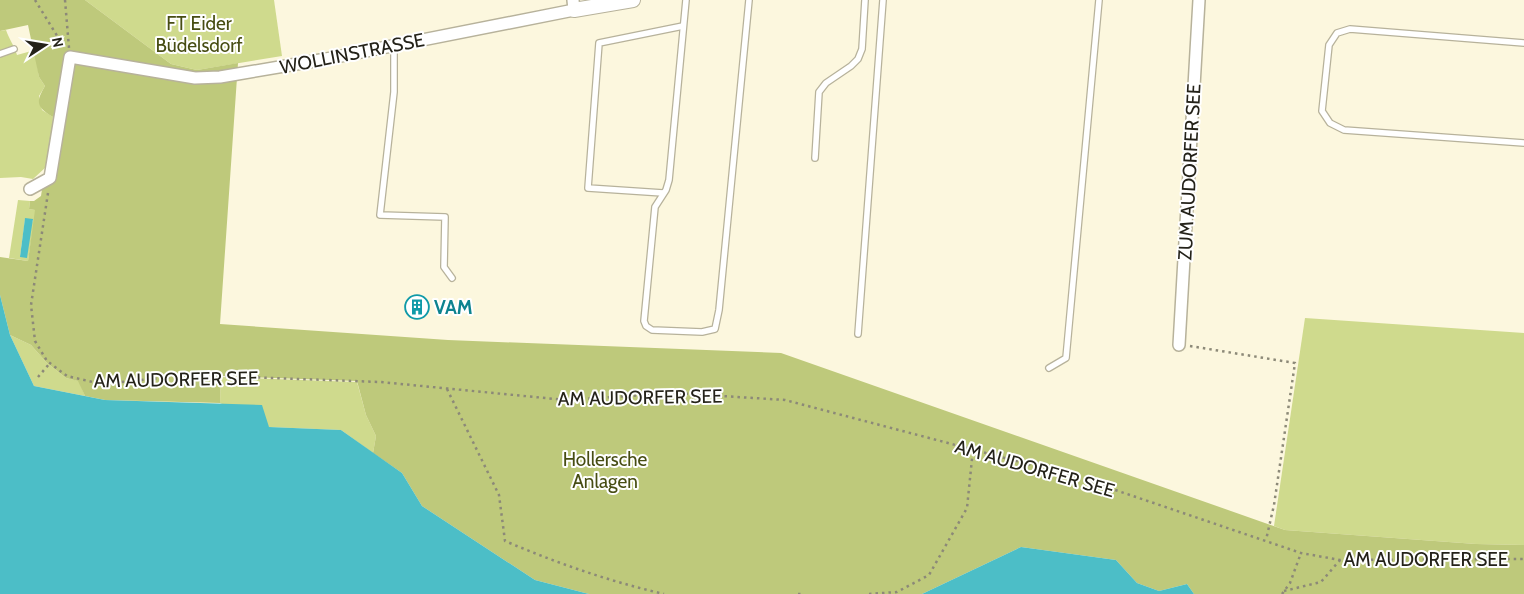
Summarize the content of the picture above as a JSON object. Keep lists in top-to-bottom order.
{
  "streets": {
    "street": ["WOLLINSTRASSE", "ZUM AUDORFER SEE"],
    "path": ["AM AUDORFER SEE"]
  },
  "parks": ["FT Eider Büdelsdorf", "Hollersche Anlagen"],
  "places": {
    "building": ["VAM"]
  },
  "north": "right"
}
